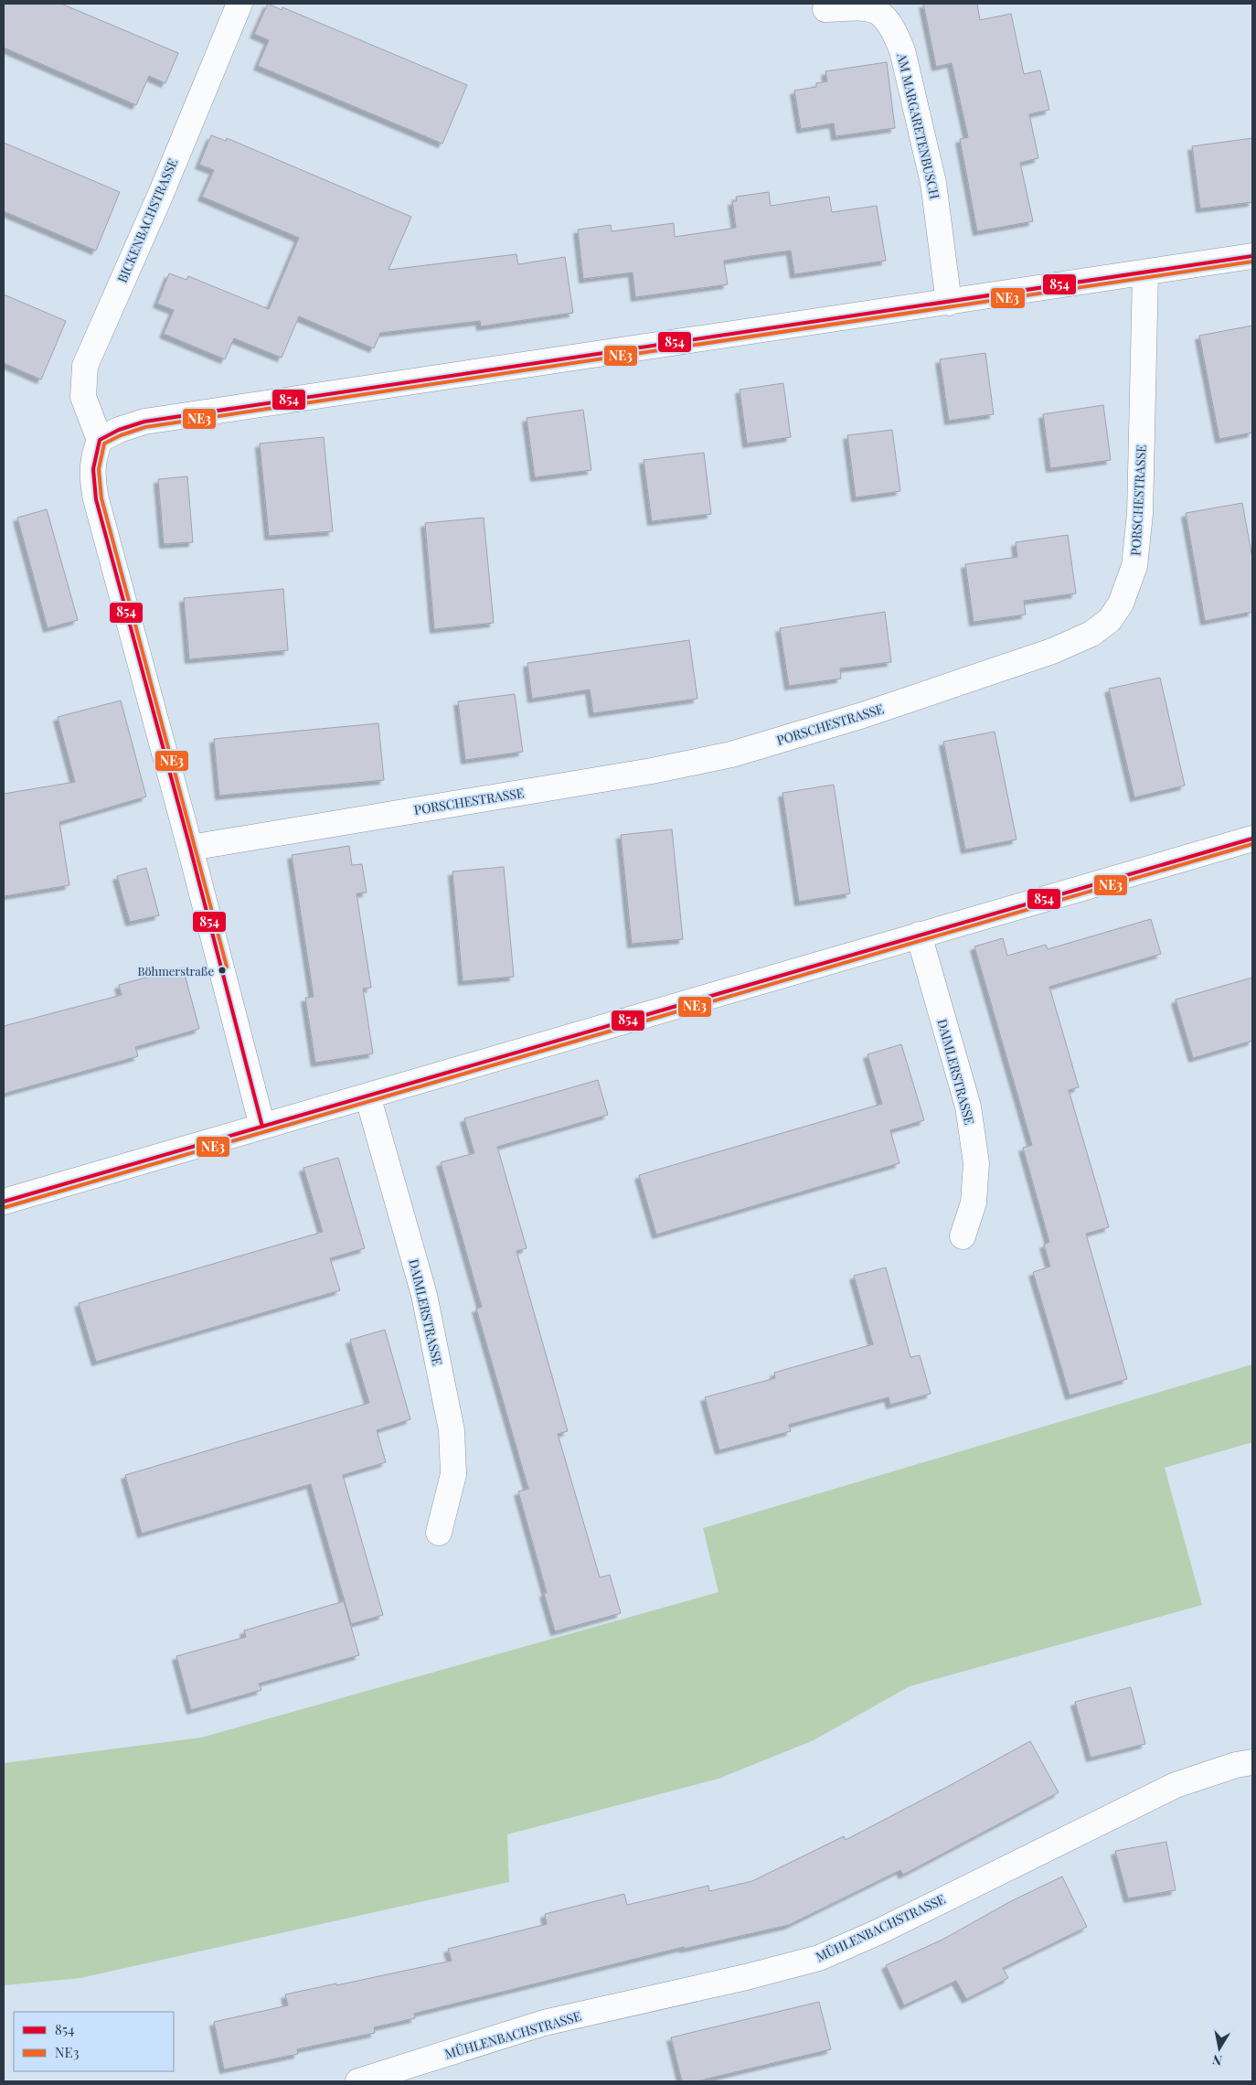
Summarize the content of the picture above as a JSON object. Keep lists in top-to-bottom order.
{
  "streets": {
    "street": [
      "AM MARGARETENBUSCH",
      "BICKENBACHSTRASSE",
      "PORSCHESTRASSE",
      "DAIMLERSTRASSE",
      "MÜHLENBACHSTRASSE"
    ]
  },
  "places": ["Böhmerstraße"],
  "lines": ["transit line 854", "transit line NE3"],
  "legend": ["854", "NE3"],
  "north": "bottom"
}
